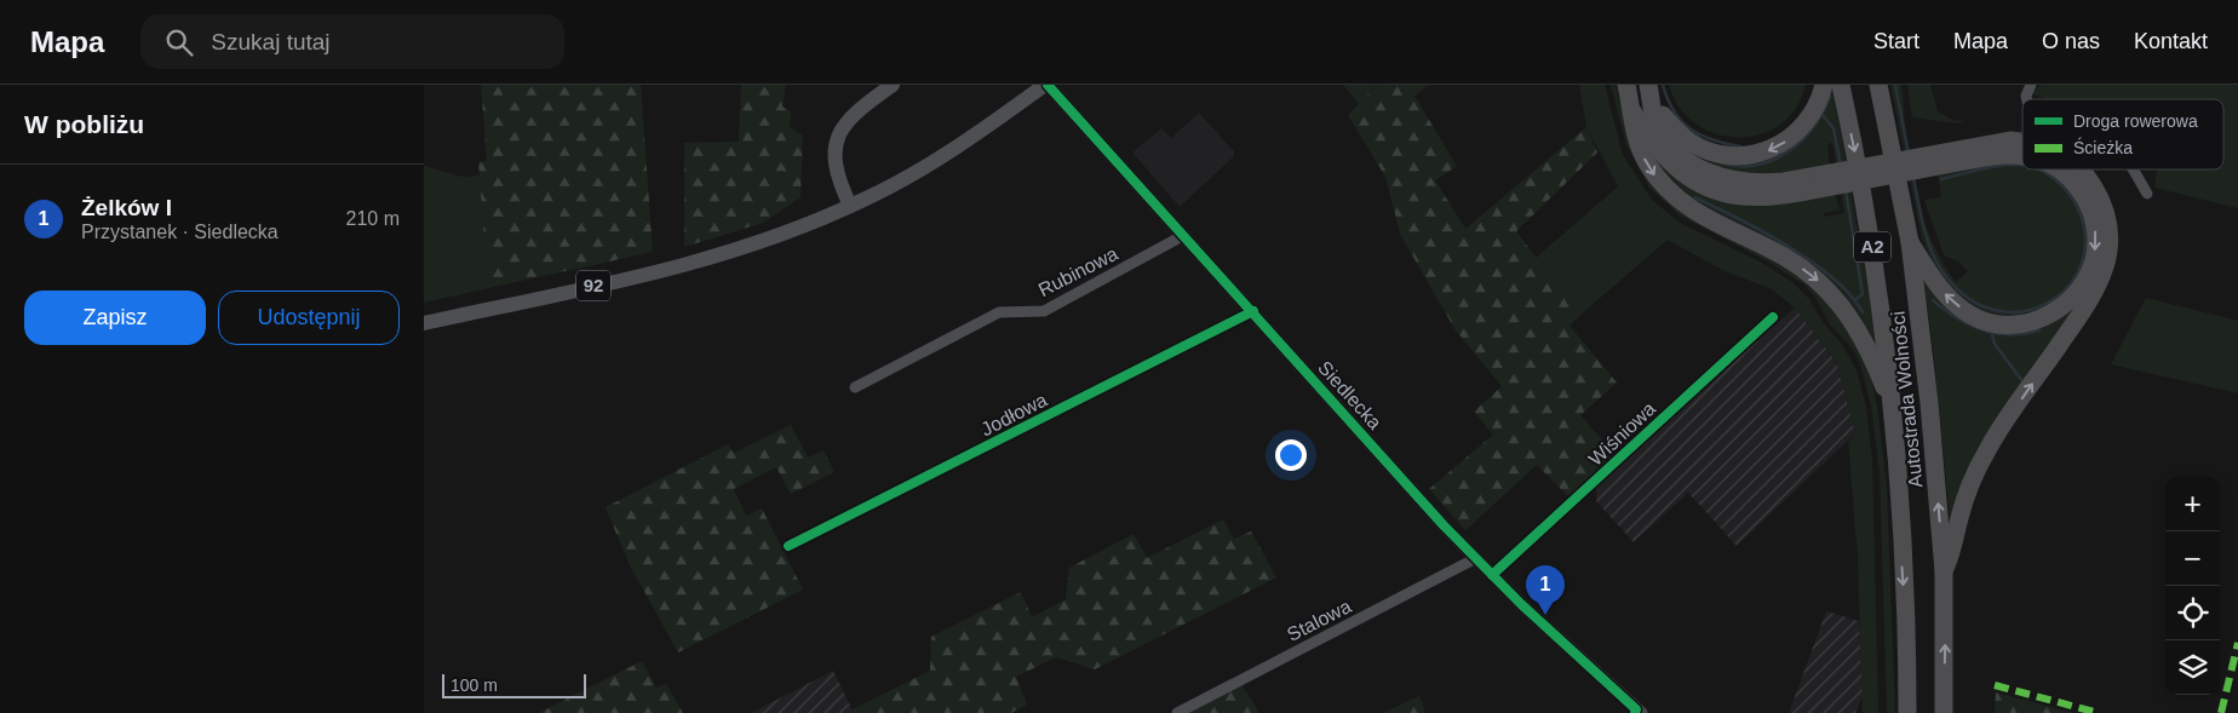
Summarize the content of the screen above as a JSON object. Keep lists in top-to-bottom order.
{
  "streets": {
    "highway": ["A2", "Autostrada Wolności"],
    "main road": ["92", "Siedlecka"],
    "street": [
      "Rubinowa",
      "Jodłowa",
      "Wiśniowa",
      "Stalowa"
    ]
  },
  "crossings": [
    ["Rubinowa", "Siedlecka"],
    ["92", "Siedlecka"],
    ["Siedlecka", "Jodłowa"],
    ["Siedlecka", "Wiśniowa"],
    ["Siedlecka", "Stalowa"]
  ],
  "legend": ["Droga rowerowa", "Ścieżka"],
  "scale_bar": "100 m",
  "page": {
    "header": "Mapa",
    "search": "Szukaj tutaj",
    "nav": [
      "Start",
      "Mapa",
      "O nas",
      "Kontakt"
    ],
    "heading": "W pobliżu",
    "list": [
      {
        "mark": "1",
        "name": "Żelków I",
        "note": "Przystanek · Siedlecka",
        "value": "210 m"
      }
    ],
    "buttons": ["Zapisz", "Udostępnij"],
    "map_buttons": ["+", "−"],
    "pins": "1",
    "scale": "100 m"
  }
}
